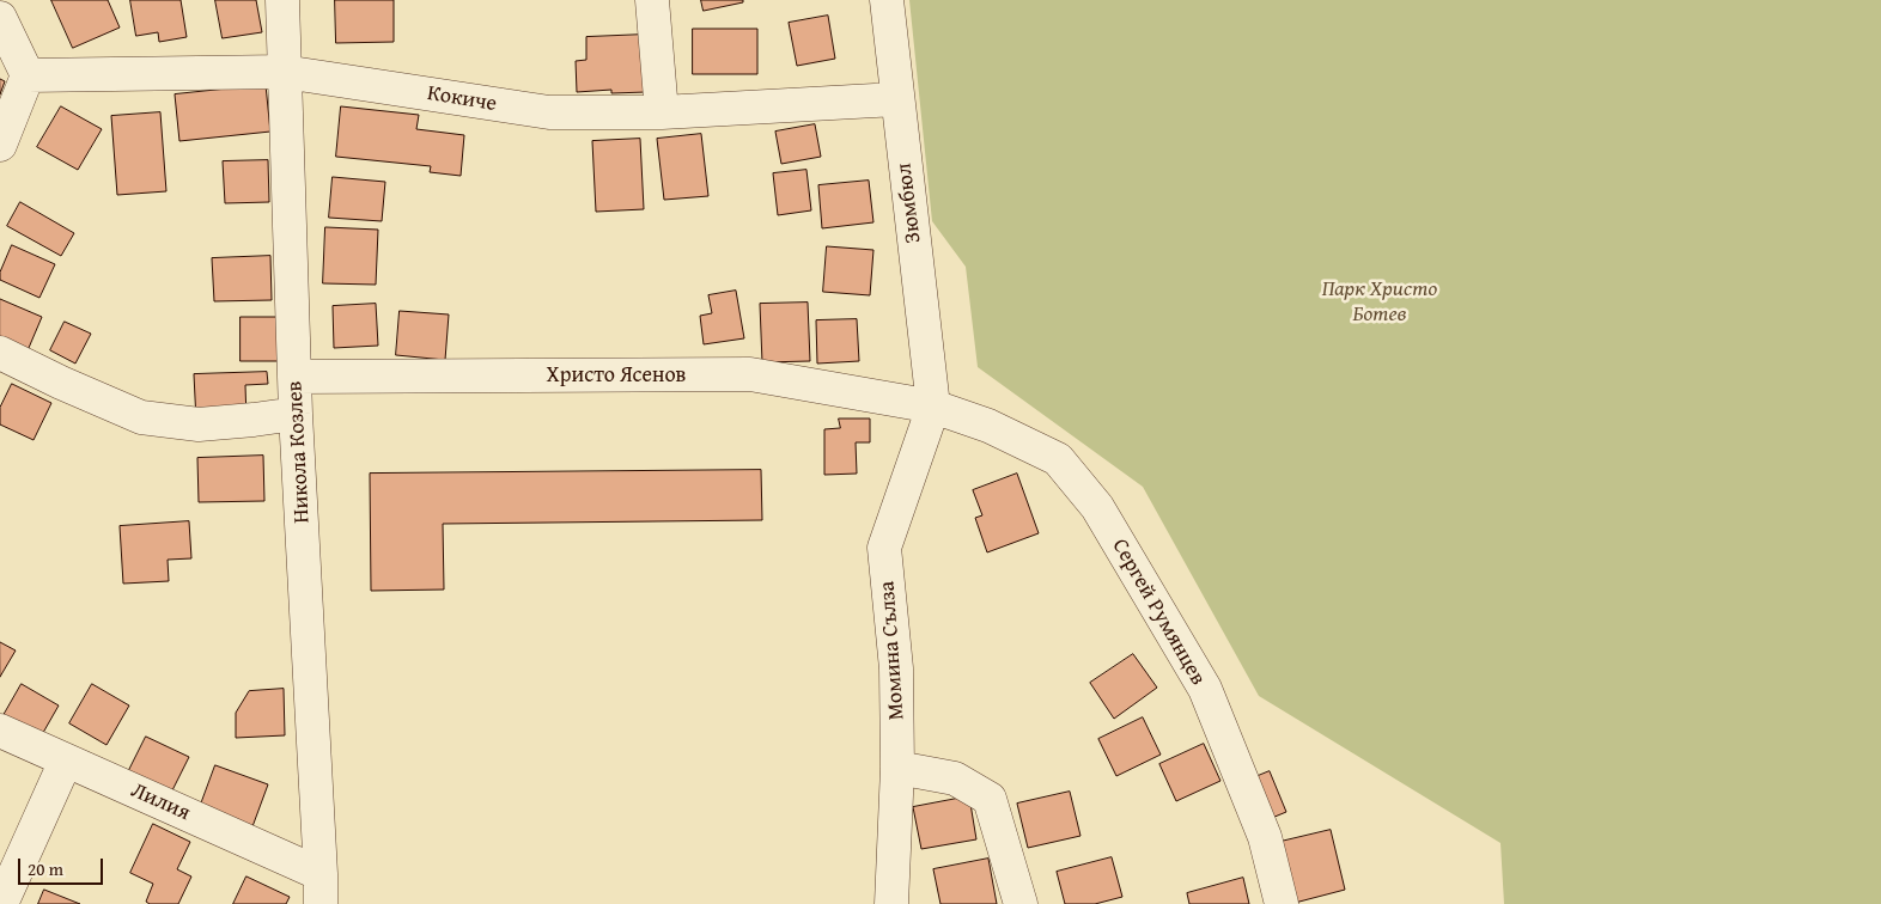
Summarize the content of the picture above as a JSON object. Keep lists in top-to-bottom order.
{
  "streets": {
    "street": [
      "Кокиче",
      "Зюмбюл",
      "Христо Ясенов",
      "Никола Козлев",
      "Сергей Румянцев",
      "Момина Сълза",
      "Лилия"
    ]
  },
  "crossings": [
    ["Кокиче", "Зюмбюл"],
    ["Кокиче", "Никола Козлев"],
    ["Зюмбюл", "Христо Ясенов"],
    ["Зюмбюл", "Сергей Румянцев"],
    ["Зюмбюл", "Момина Сълза"],
    ["Христо Ясенов", "Никола Козлев"],
    ["Христо Ясенов", "Сергей Румянцев"],
    ["Христо Ясенов", "Момина Сълза"],
    ["Никола Козлев", "Лилия"],
    ["Сергей Румянцев", "Момина Сълза"]
  ],
  "parks": ["Парк Христо Ботев"],
  "scale_bar": "20 m"
}
